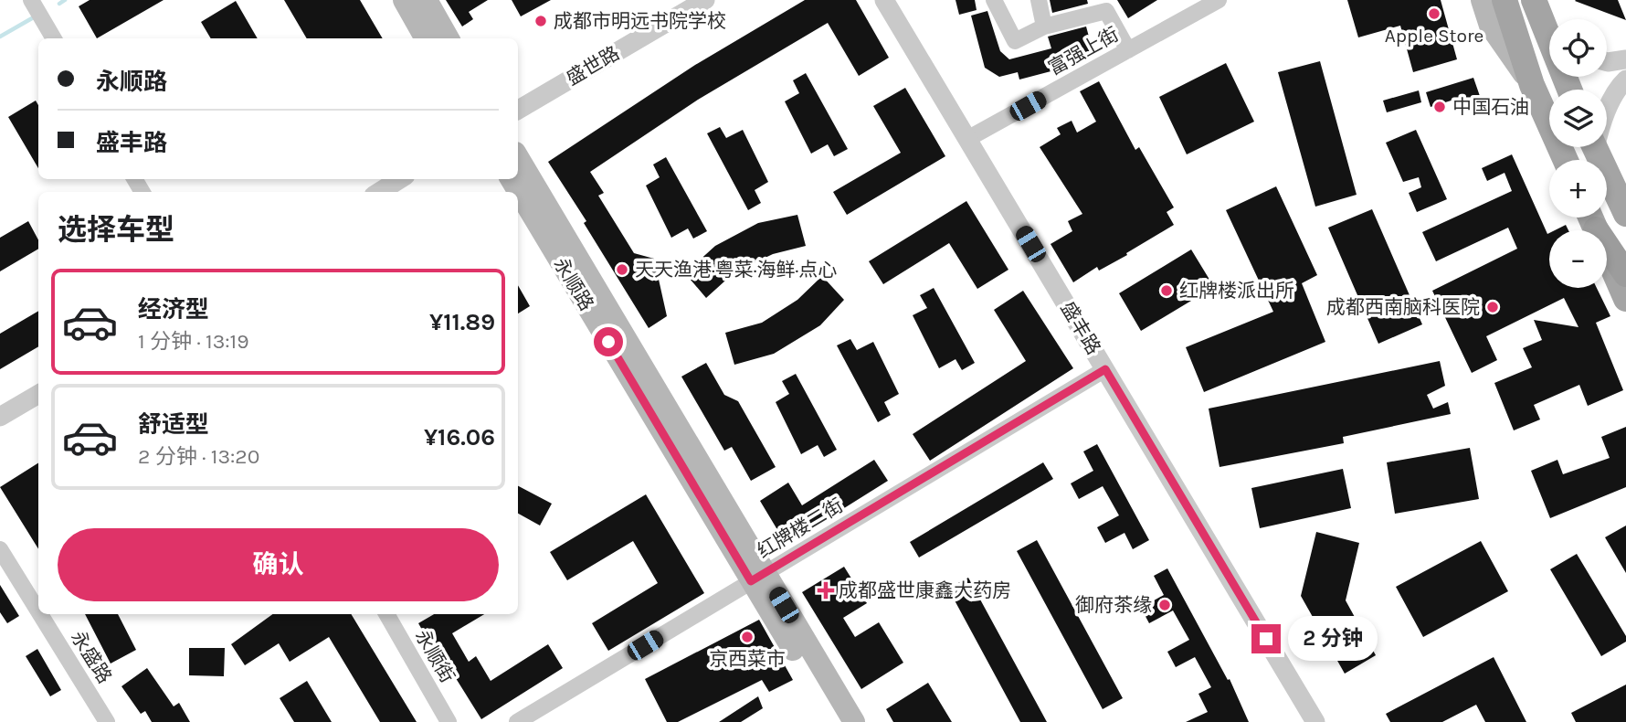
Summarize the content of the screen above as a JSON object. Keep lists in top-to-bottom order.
{
  "streets": {
    "main road": ["永顺路"],
    "street": [
      "富强上街",
      "盛世路",
      "盛丰路",
      "红牌楼二街",
      "永顺街",
      "永盛路"
    ]
  },
  "crossings": [
    ["富强上街", "盛丰路"],
    ["永顺路", "红牌楼二街"],
    ["盛丰路", "红牌楼二街"]
  ],
  "places": {
    "other": [
      "Apple Store",
      "成都市明远书院学校",
      "中国石油",
      "天天渔港·粤菜·海鲜·点心",
      "红牌楼派出所",
      "成都西南脑科医院",
      "御府茶缘",
      "京西菜市"
    ],
    "health": ["成都盛世康鑫大药房"]
  },
  "page": {
    "map_buttons": ["+", "−"],
    "banner": ["永顺路", "盛丰路"],
    "heading": "选择车型",
    "list": [
      {
        "name": "经济型",
        "note": "1 分钟 · 13:19",
        "value": "¥11.89"
      },
      {
        "name": "舒适型",
        "note": "2 分钟 · 13:20",
        "value": "¥16.06"
      }
    ],
    "buttons": "确认",
    "bubble": "2 分钟"
  }
}
